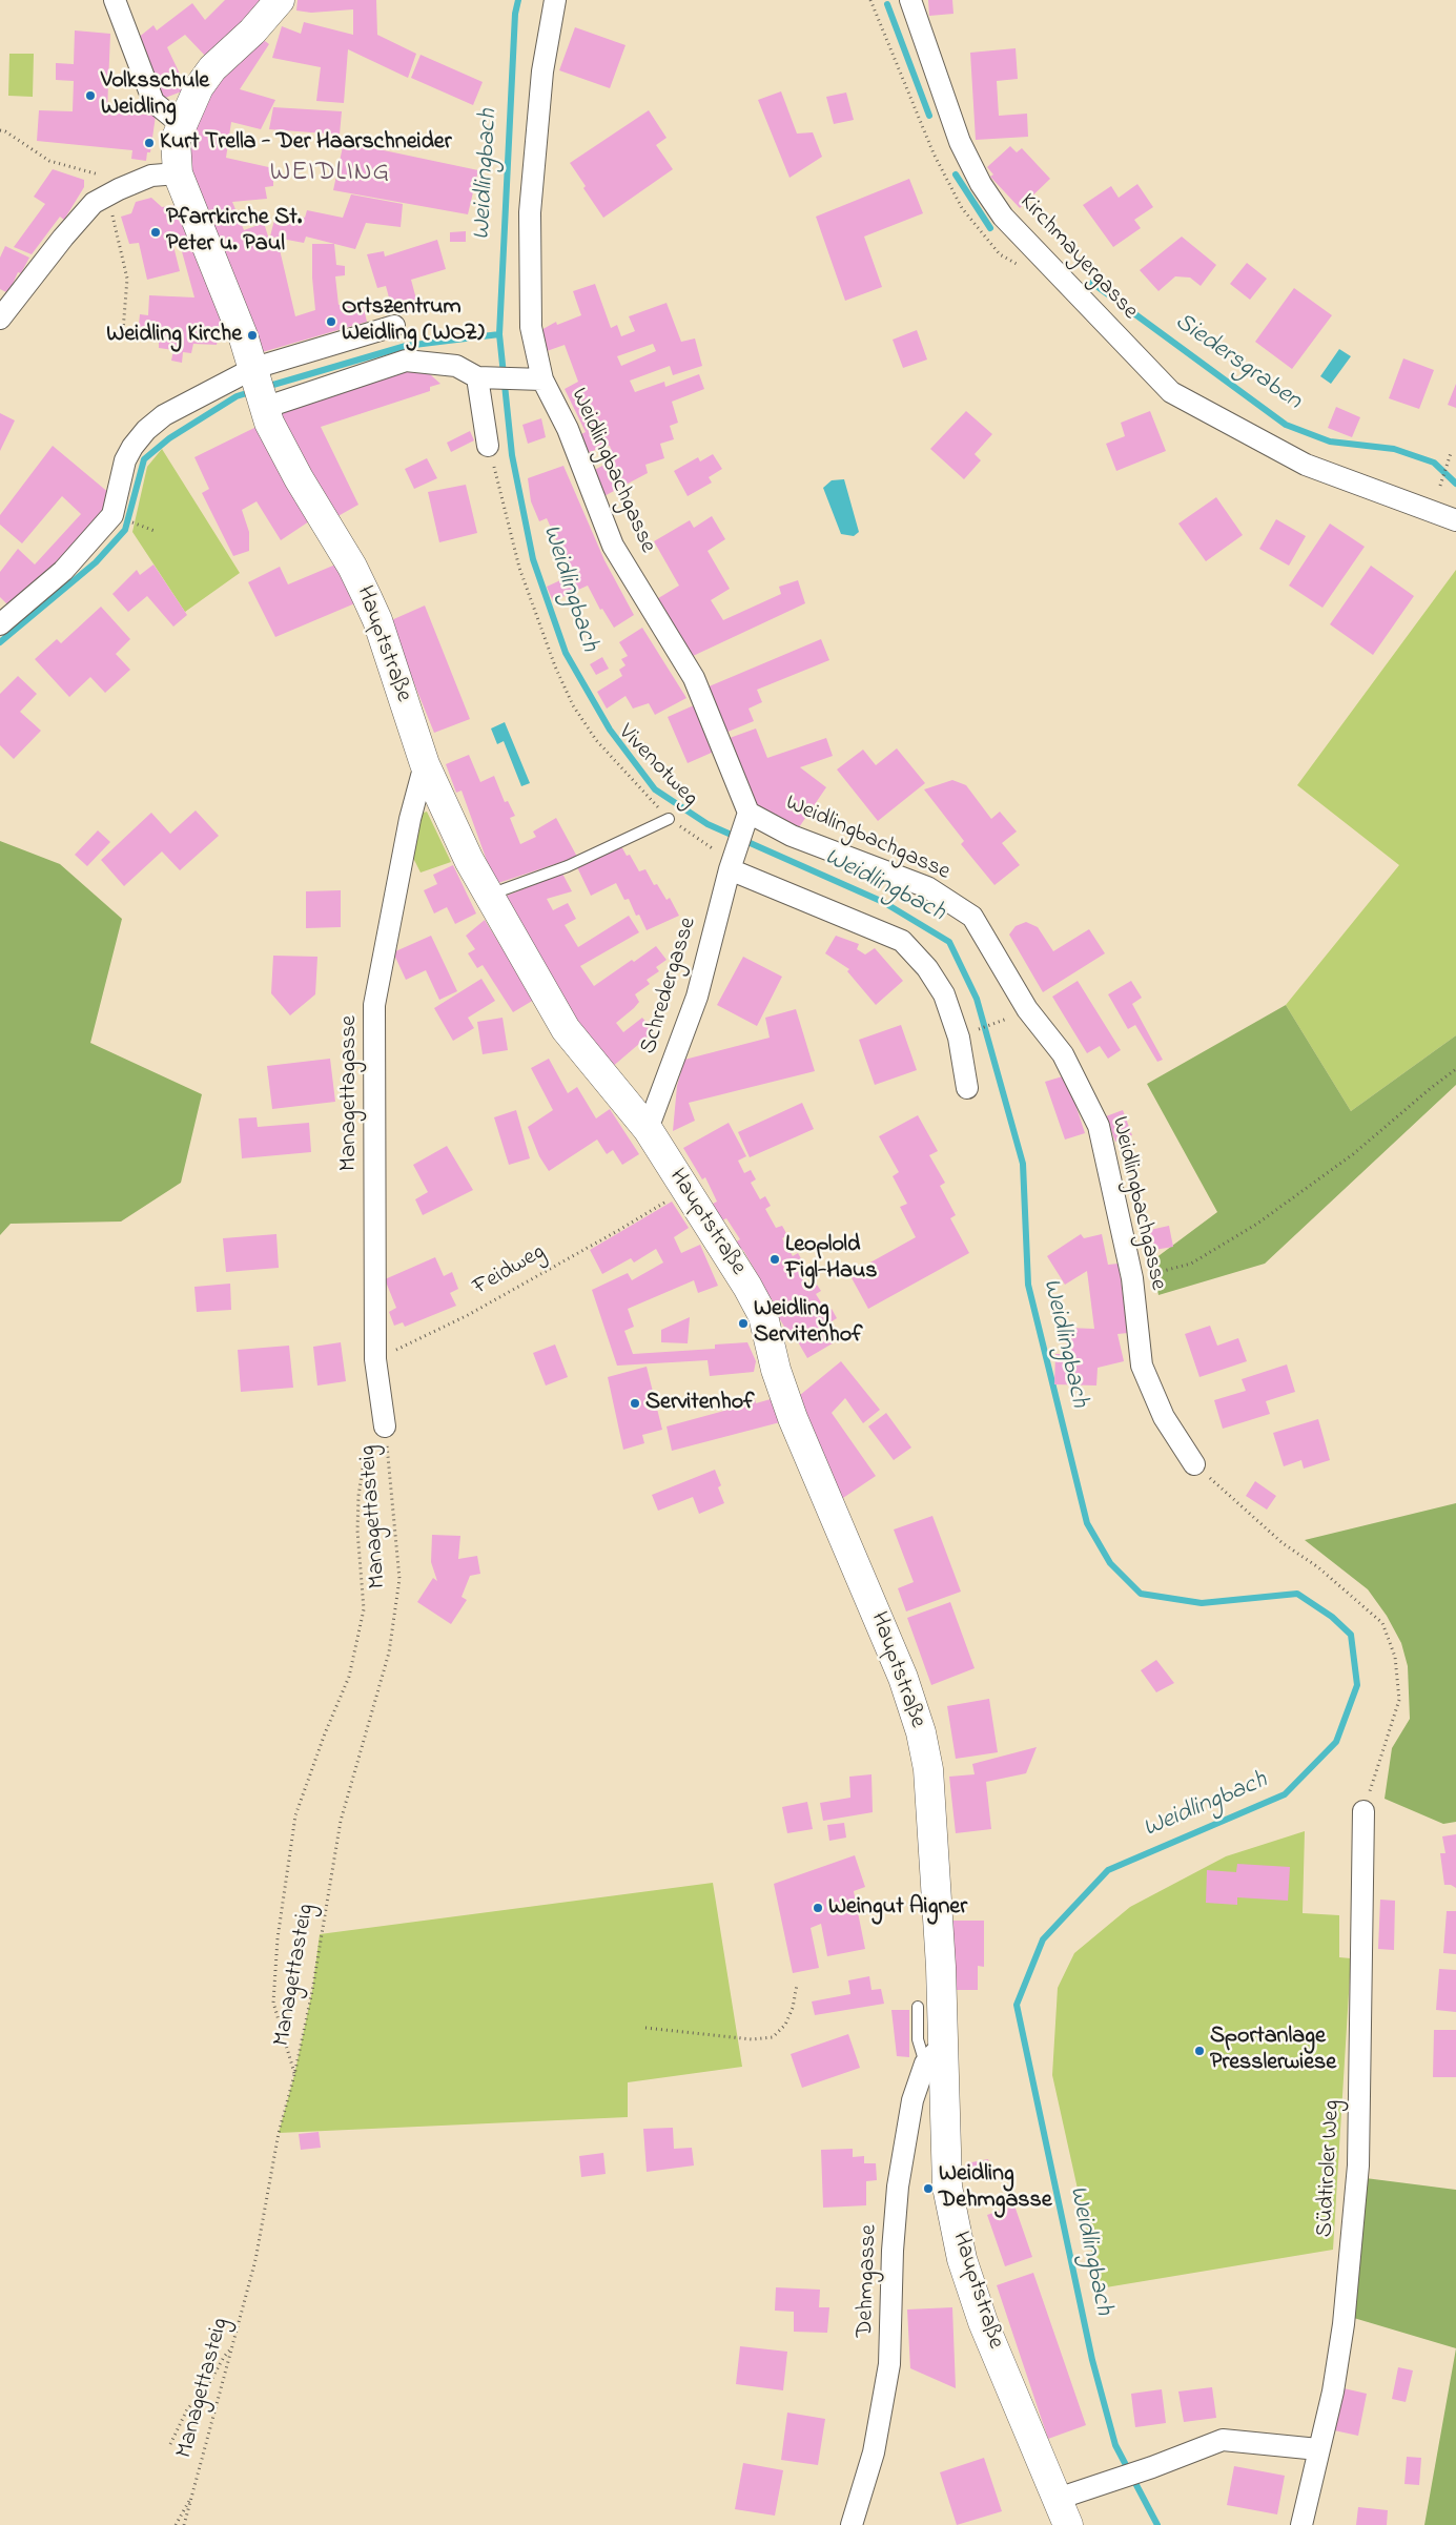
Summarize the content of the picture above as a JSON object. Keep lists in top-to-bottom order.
{
  "streets": {
    "main road": ["Hauptstraße"],
    "street": [
      "Kirchmayergasse",
      "Weidlingbachgasse",
      "Schredergasse",
      "Managettagasse",
      "Südtiroler Weg",
      "Dehmgasse"
    ],
    "path": ["Vivenotweg", "Feidweg", "Managettasteig"]
  },
  "crossings": [
    ["Weidlingbachgasse", "Schredergasse"],
    ["Hauptstraße", "Schredergasse"],
    ["Hauptstraße", "Managettagasse"],
    ["Hauptstraße", "Dehmgasse"],
    ["Vivenotweg", "Schredergasse"],
    ["Managettagasse", "Feidweg"],
    ["Managettagasse", "Managettasteig"]
  ],
  "districts": ["WEIDLING"],
  "water": ["Weidlingbach", "Siedersgraben"],
  "places": [
    "Volksschule Weidling",
    "Kurt Trella - Der Haarschneider",
    "Pfarrkirche St. Peter u. Paul",
    "Ortszentrum Weidling (WOZ)",
    "Weidling Kirche",
    "Leoplold Figl-Haus",
    "Weidling Servitenhof",
    "Servitenhof",
    "Weingut Aigner",
    "Sportanlage Presslerwiese",
    "Weidling Dehmgasse"
  ]
}
